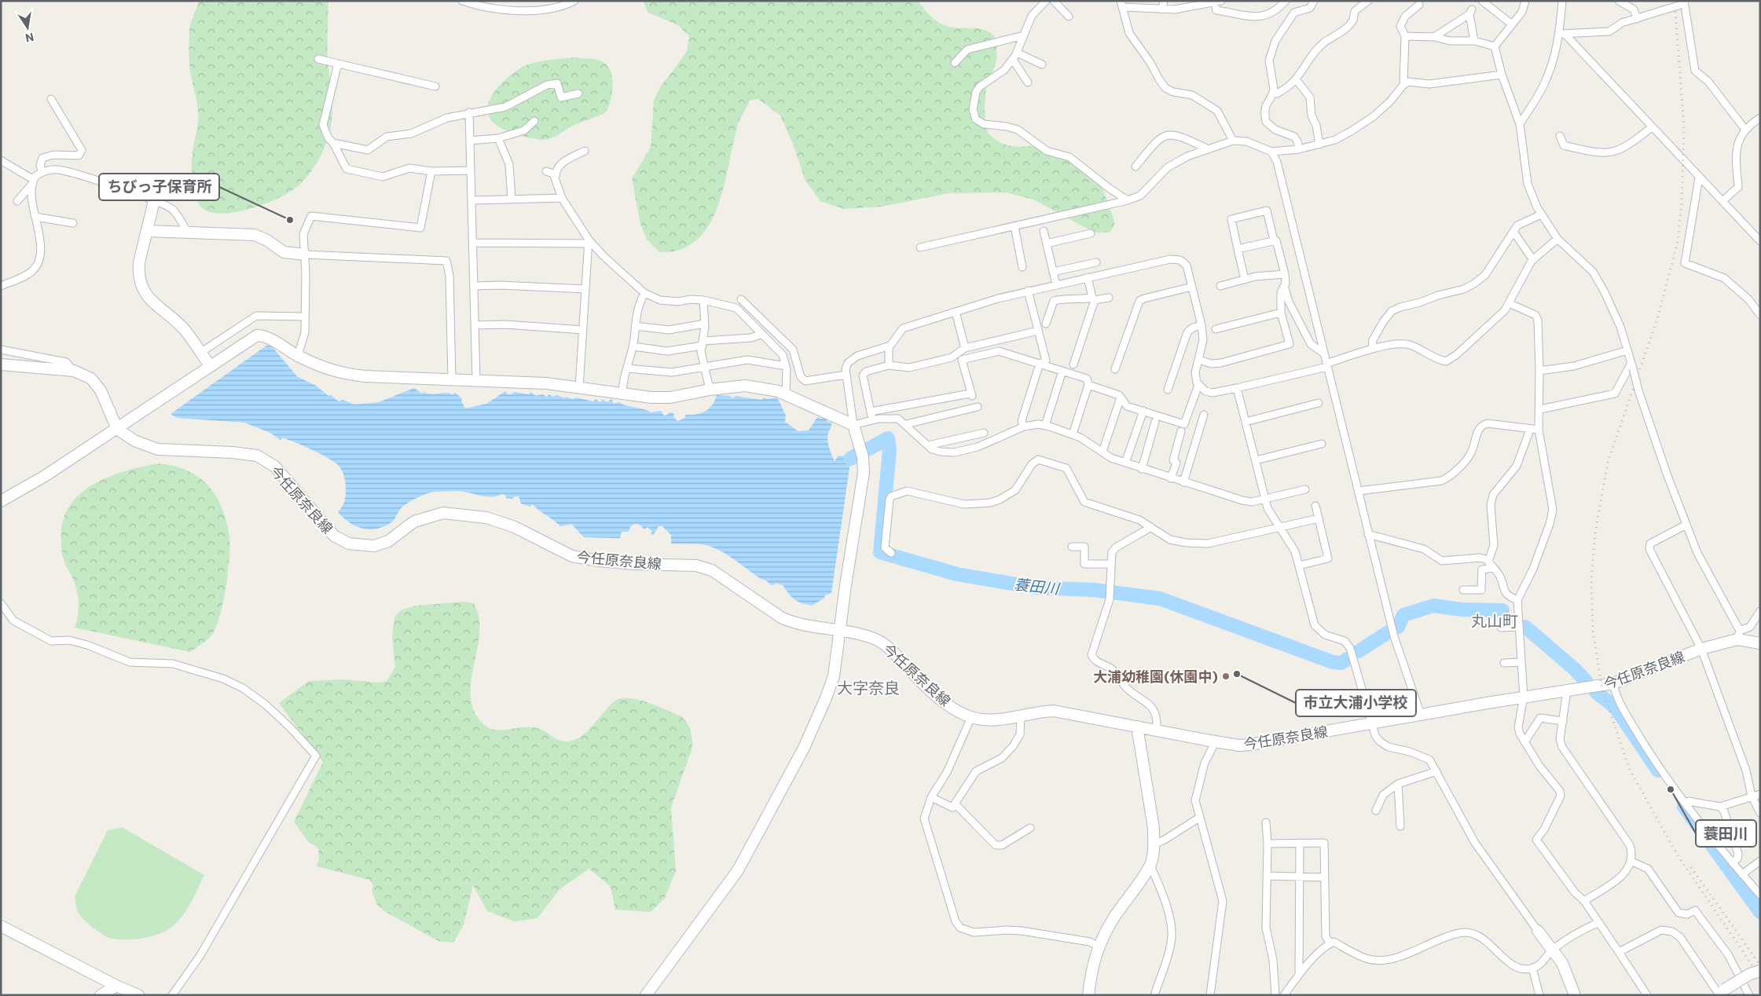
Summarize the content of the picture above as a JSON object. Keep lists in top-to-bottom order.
{
  "streets": {
    "street": ["今任原奈良線"]
  },
  "districts": ["丸山町", "大字奈良"],
  "water": ["蓑田川"],
  "places": [
    "ちびっ子保育所",
    "市立大浦小学校",
    "大浦幼稚園(休園中)",
    "蓑田川"
  ],
  "north": "bottom"
}
